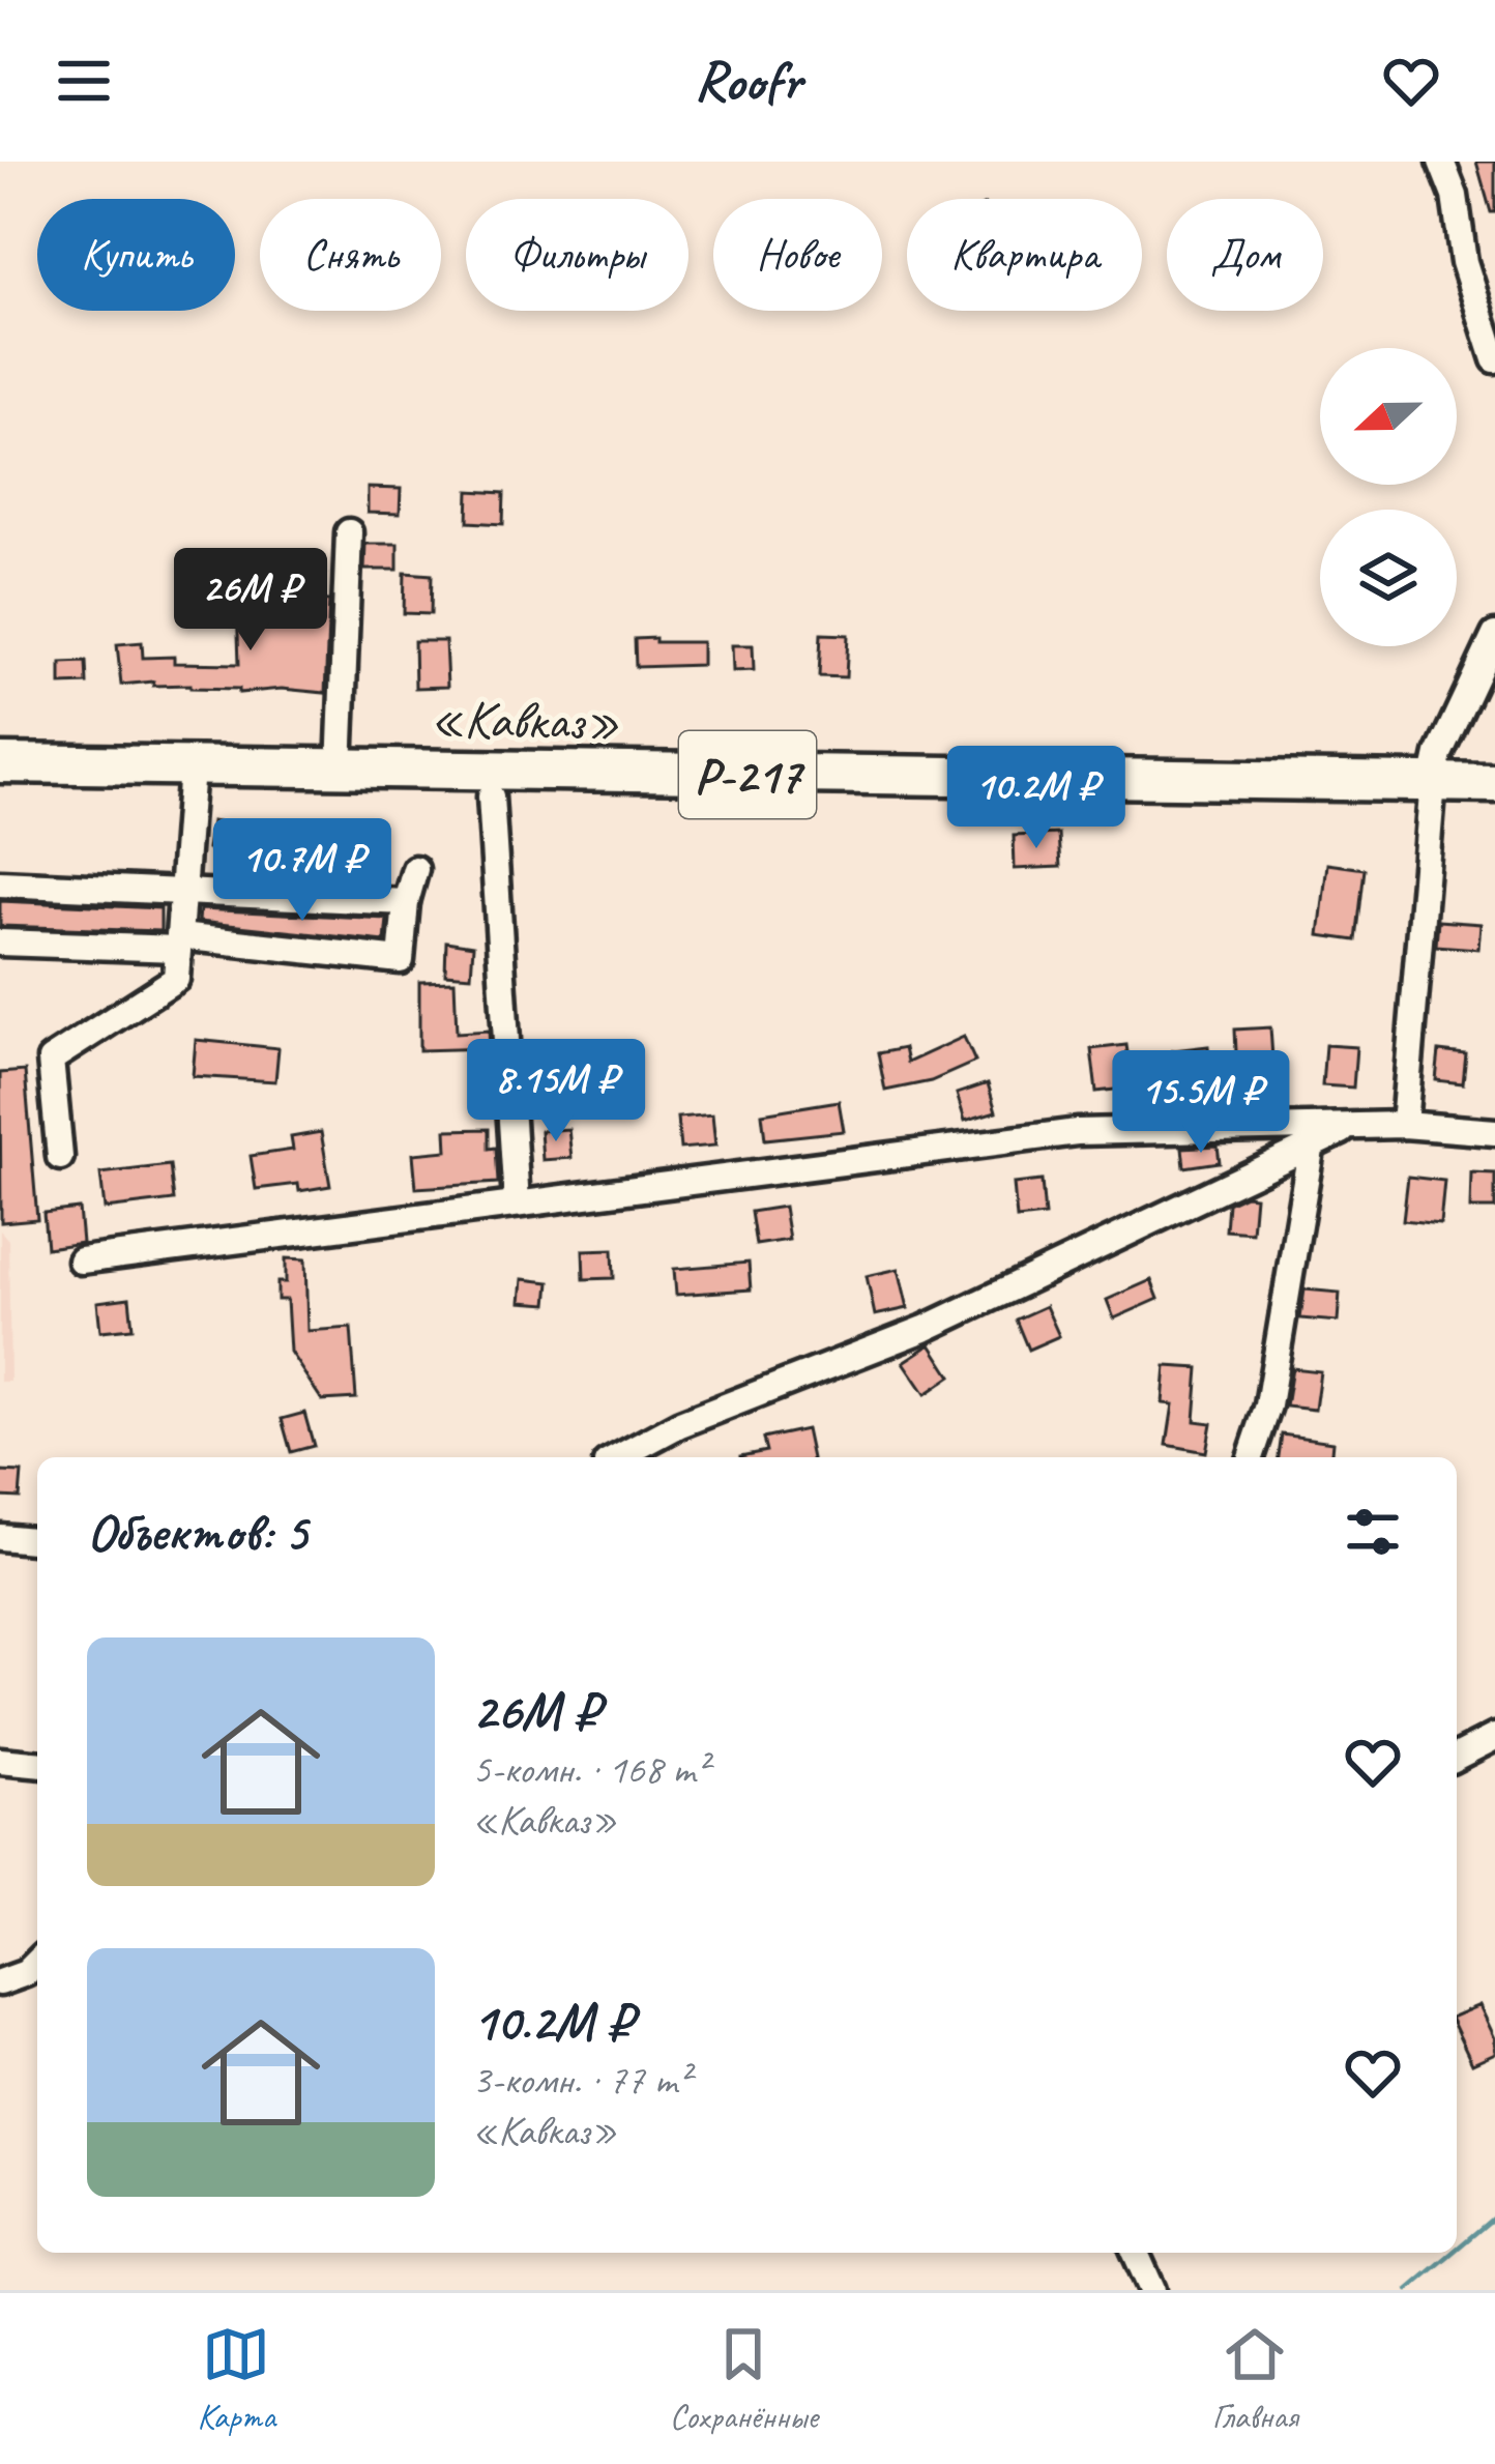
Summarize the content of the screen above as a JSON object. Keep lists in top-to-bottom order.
{
  "streets": {
    "highway": ["«Кавказ»", "Р-217"]
  },
  "north": "left",
  "page": {
    "header": "Roofr",
    "chip": [
      "Купить",
      "Снять",
      "Фильтры",
      "Новое",
      "Квартира",
      "Дом"
    ],
    "price": [
      "26M ₽",
      "10.2M ₽",
      "10.7M ₽",
      "8.15M ₽",
      "15.5M ₽"
    ],
    "heading": "Объектов: 5",
    "list": [
      {
        "name": "26M ₽",
        "note": "5-комн. · 168 m² · «Кавказ»"
      },
      {
        "name": "10.2M ₽",
        "note": "3-комн. · 77 m² · «Кавказ»"
      }
    ],
    "tabs": ["Карта", "Сохранённые", "Главная"]
  }
}
